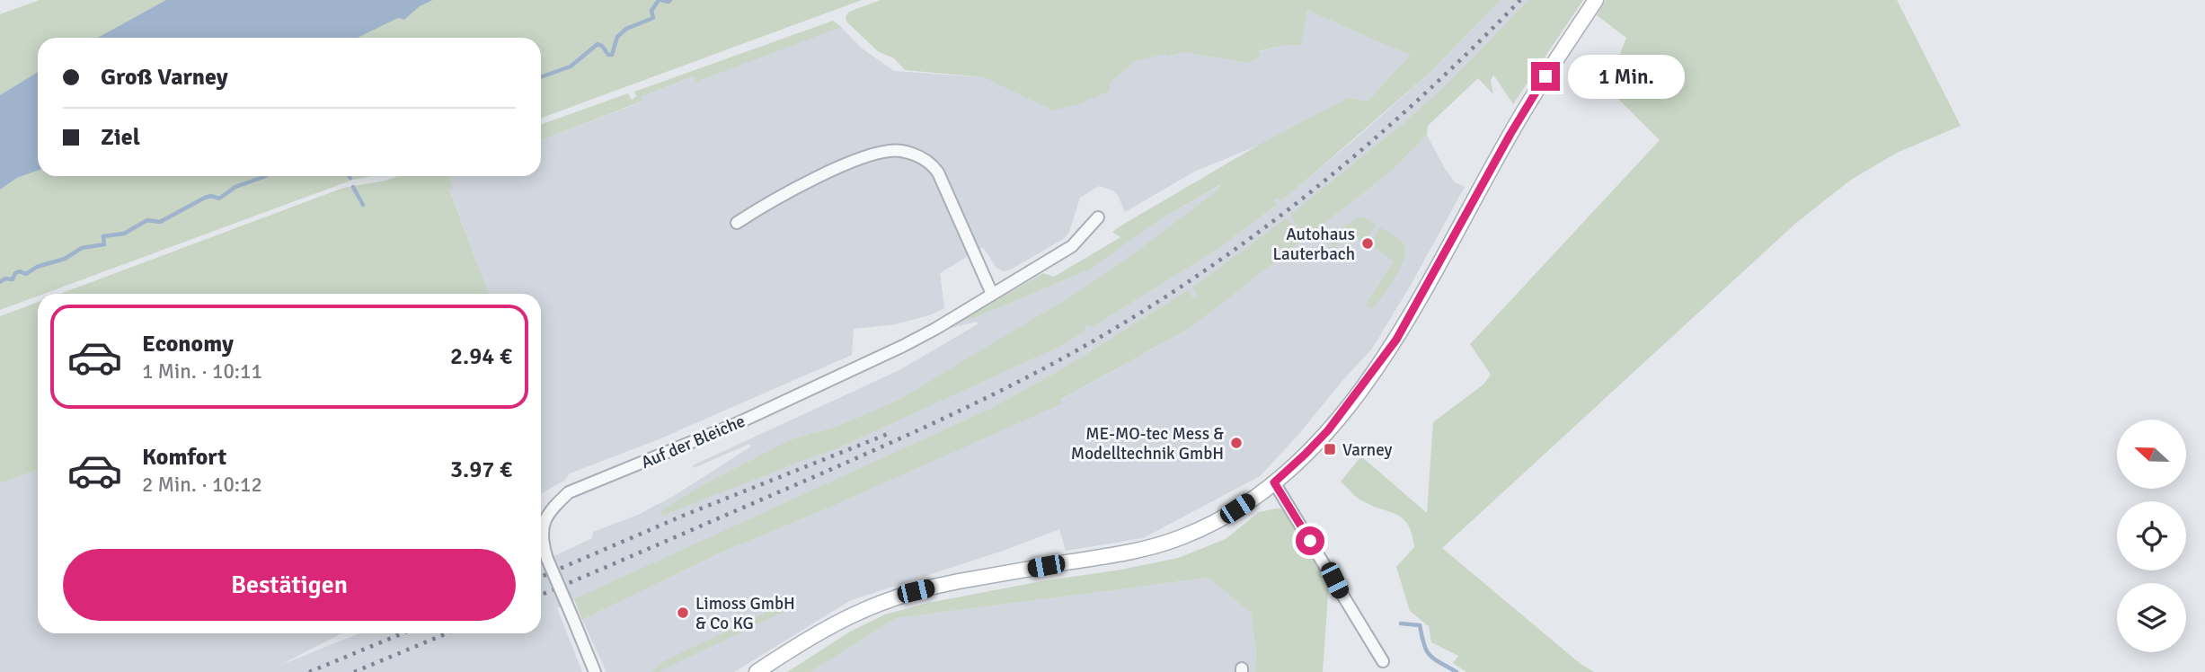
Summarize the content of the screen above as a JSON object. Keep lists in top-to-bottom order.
{
  "streets": {
    "street": ["Auf der Bleiche"]
  },
  "places": {
    "other": ["Autohaus Lauterbach", "ME-MO-tec Mess & Modelltechnik GmbH", "Limoss GmbH & Co KG"],
    "transit": ["Varney"]
  },
  "north": "left",
  "page": {
    "banner": ["Groß Varney", "Ziel"],
    "bubble": "1 Min.",
    "list": [
      {
        "name": "Economy",
        "note": "1 Min. · 10:11",
        "value": "2.94 €"
      },
      {
        "name": "Komfort",
        "note": "2 Min. · 10:12",
        "value": "3.97 €"
      }
    ],
    "buttons": "Bestätigen"
  }
}
